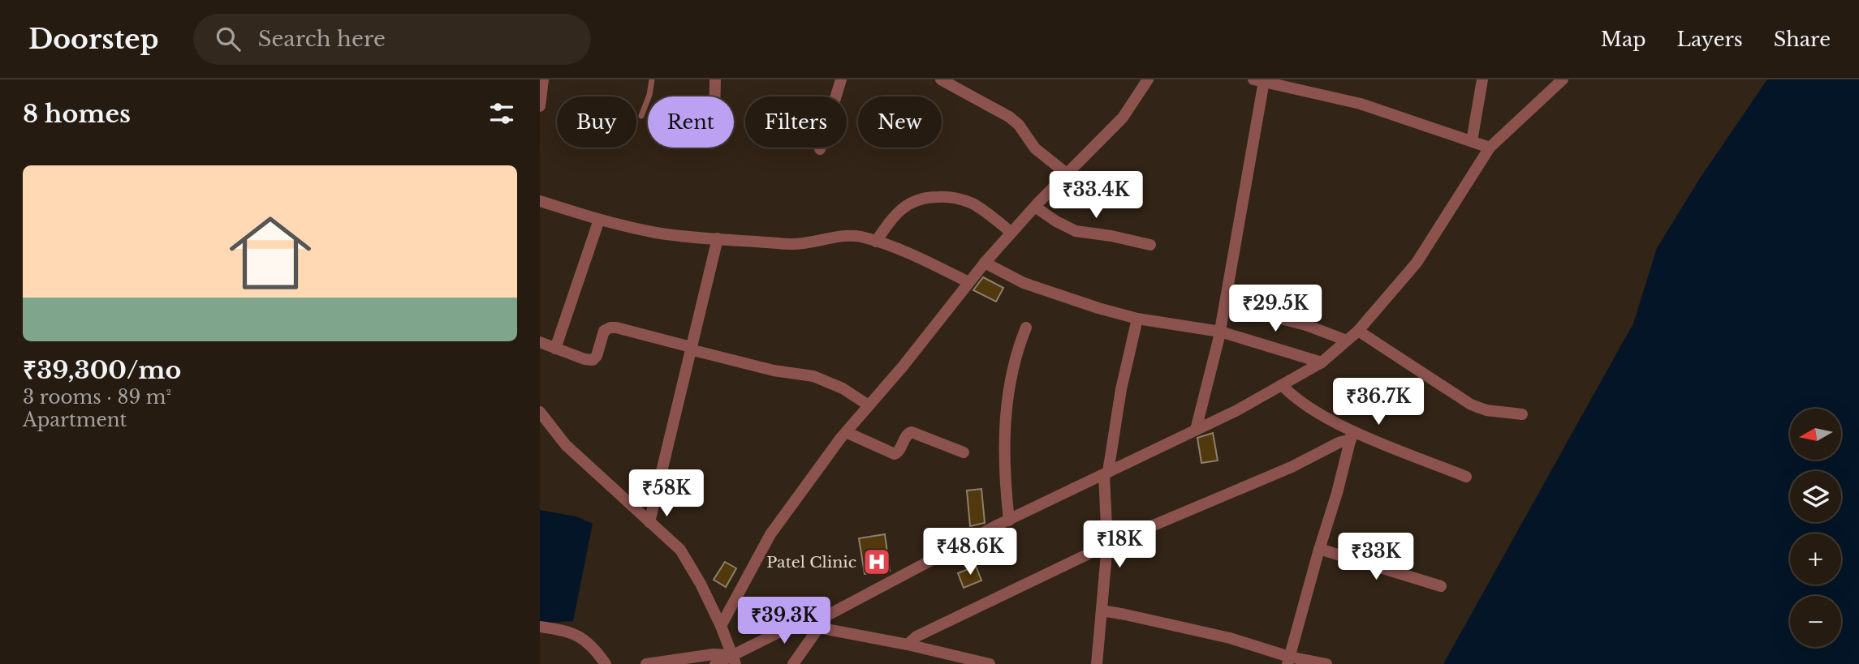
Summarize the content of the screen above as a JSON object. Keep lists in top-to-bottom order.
{
  "places": {
    "hospital": ["Patel Clinic"]
  },
  "north": "left",
  "page": {
    "header": "Doorstep",
    "search": "Search here",
    "nav": ["Map", "Layers", "Share"],
    "heading": "8 homes",
    "chip": [
      "Buy",
      "Rent",
      "Filters",
      "New"
    ],
    "list": [
      {
        "name": "₹39,300/mo",
        "note": "3 rooms · 89 m² · Apartment"
      }
    ],
    "price": [
      "₹33.4K",
      "₹29.5K",
      "₹36.7K",
      "₹58K",
      "₹18K",
      "₹48.6K",
      "₹33K",
      "₹39.3K"
    ],
    "map_buttons": ["+", "−"]
  }
}
